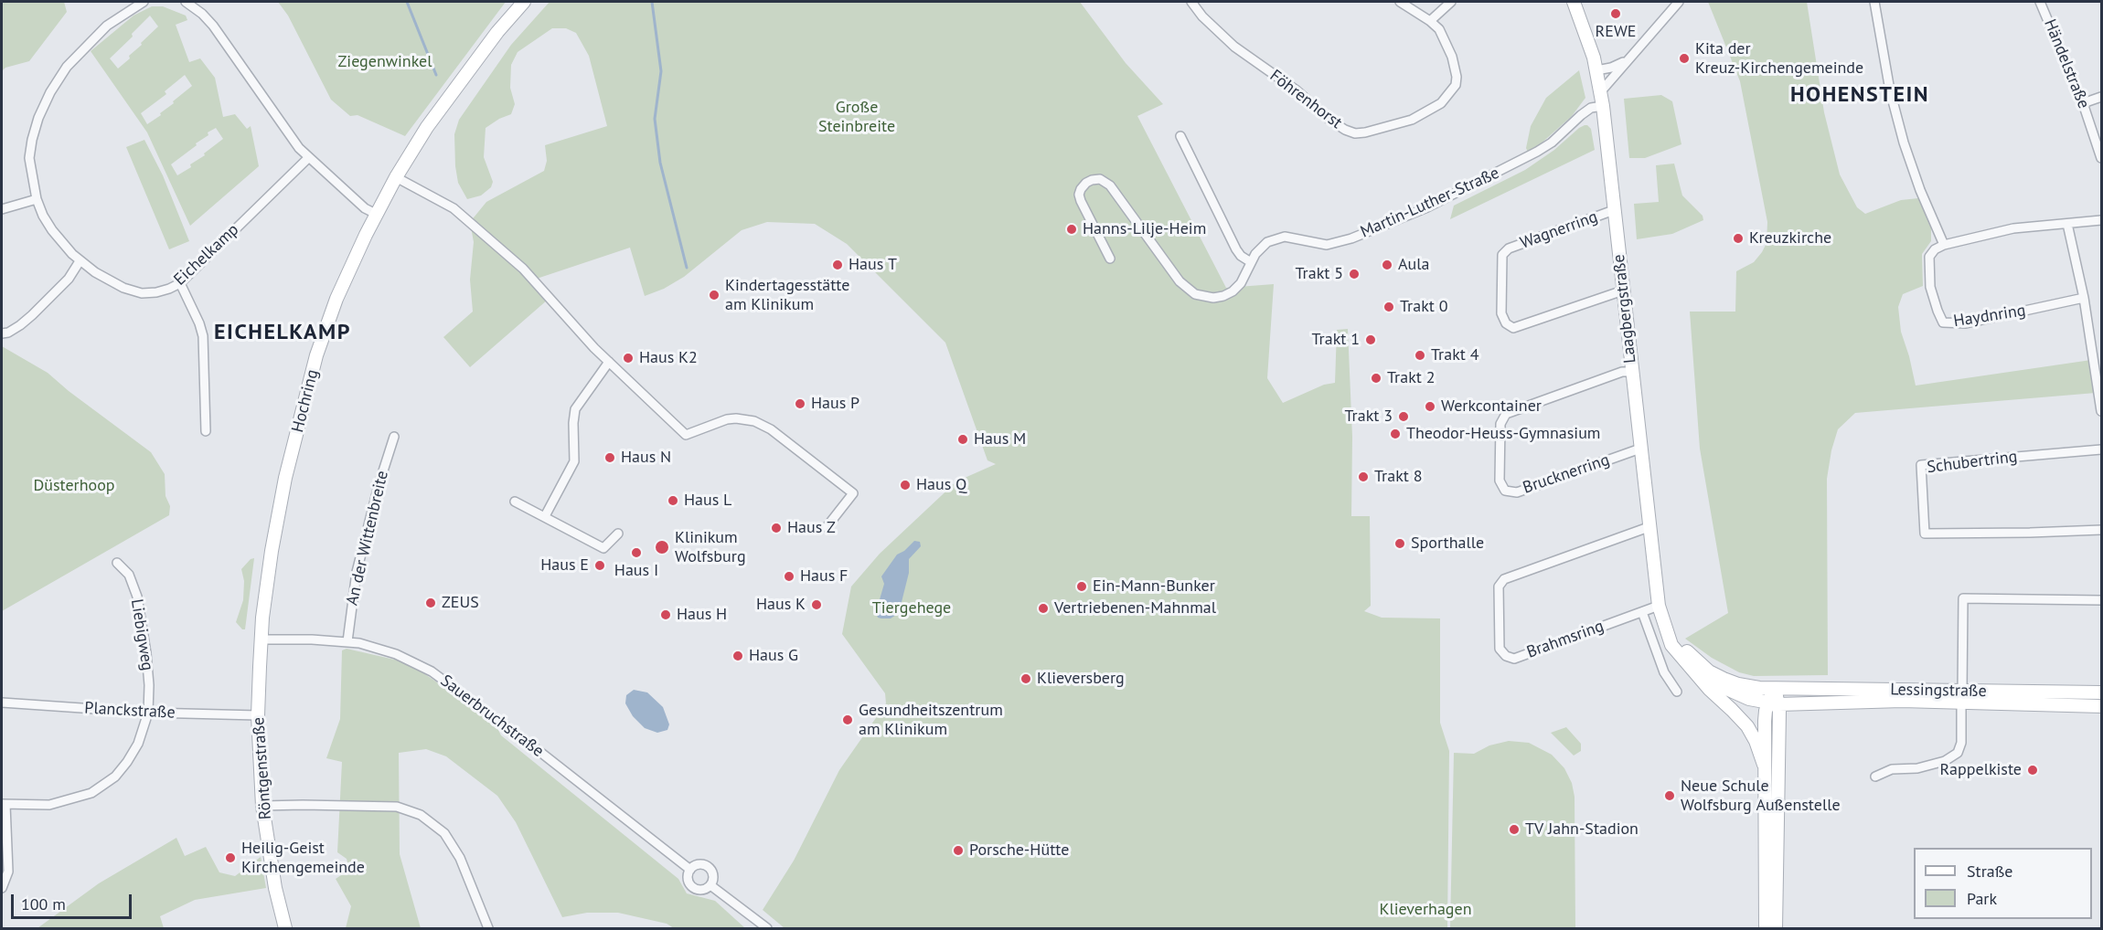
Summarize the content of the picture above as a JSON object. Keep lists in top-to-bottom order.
{
  "streets": {
    "street": [
      "Händelstraße",
      "Föhrenhorst",
      "Martin-Luther-Straße",
      "Wagnerring",
      "Eichelkamp",
      "Laagbergstraße",
      "Haydnring",
      "Hochring",
      "Schubertring",
      "Brucknerring",
      "An der Wittenbreite",
      "Liebigweg",
      "Brahmsring",
      "Lessingstraße",
      "Planckstraße",
      "Sauerbruchstraße",
      "Röntgenstraße"
    ]
  },
  "crossings": [
    ["Martin-Luther-Straße", "Laagbergstraße"],
    ["Wagnerring", "Laagbergstraße"],
    ["Laagbergstraße", "Brucknerring"],
    ["Laagbergstraße", "Brahmsring"],
    ["Laagbergstraße", "Lessingstraße"],
    ["Hochring", "Sauerbruchstraße"],
    ["Hochring", "Röntgenstraße"],
    ["An der Wittenbreite", "Sauerbruchstraße"],
    ["Liebigweg", "Planckstraße"],
    ["Planckstraße", "Röntgenstraße"],
    ["Sauerbruchstraße", "Röntgenstraße"]
  ],
  "districts": ["HOHENSTEIN", "EICHELKAMP"],
  "parks": [
    "Ziegenwinkel",
    "Große Steinbreite",
    "Düsterhoop",
    "Tiergehege",
    "Klieverhagen"
  ],
  "places": [
    "REWE",
    "Kita der Kreuz-Kirchengemeinde",
    "Hanns-Lilje-Heim",
    "Kreuzkirche",
    "Haus T",
    "Aula",
    "Trakt 5",
    "Kindertagesstätte am Klinikum",
    "Trakt 0",
    "Trakt 1",
    "Trakt 4",
    "Haus K2",
    "Trakt 2",
    "Haus P",
    "Werkcontainer",
    "Trakt 3",
    "Theodor-Heuss-Gymnasium",
    "Haus M",
    "Haus N",
    "Trakt 8",
    "Haus Q",
    "Haus L",
    "Haus Z",
    "Sporthalle",
    "Klinikum Wolfsburg",
    "Haus I",
    "Haus E",
    "Haus F",
    "Ein-Mann-Bunker",
    "ZEUS",
    "Haus K",
    "Vertriebenen-Mahnmal",
    "Haus H",
    "Haus G",
    "Klieversberg",
    "Gesundheitszentrum am Klinikum",
    "Rappelkiste",
    "Neue Schule Wolfsburg Außenstelle",
    "TV Jahn-Stadion",
    "Porsche-Hütte",
    "Heilig-Geist Kirchengemeinde"
  ],
  "legend": ["Straße", "Park"],
  "scale_bar": "100 m"
}
